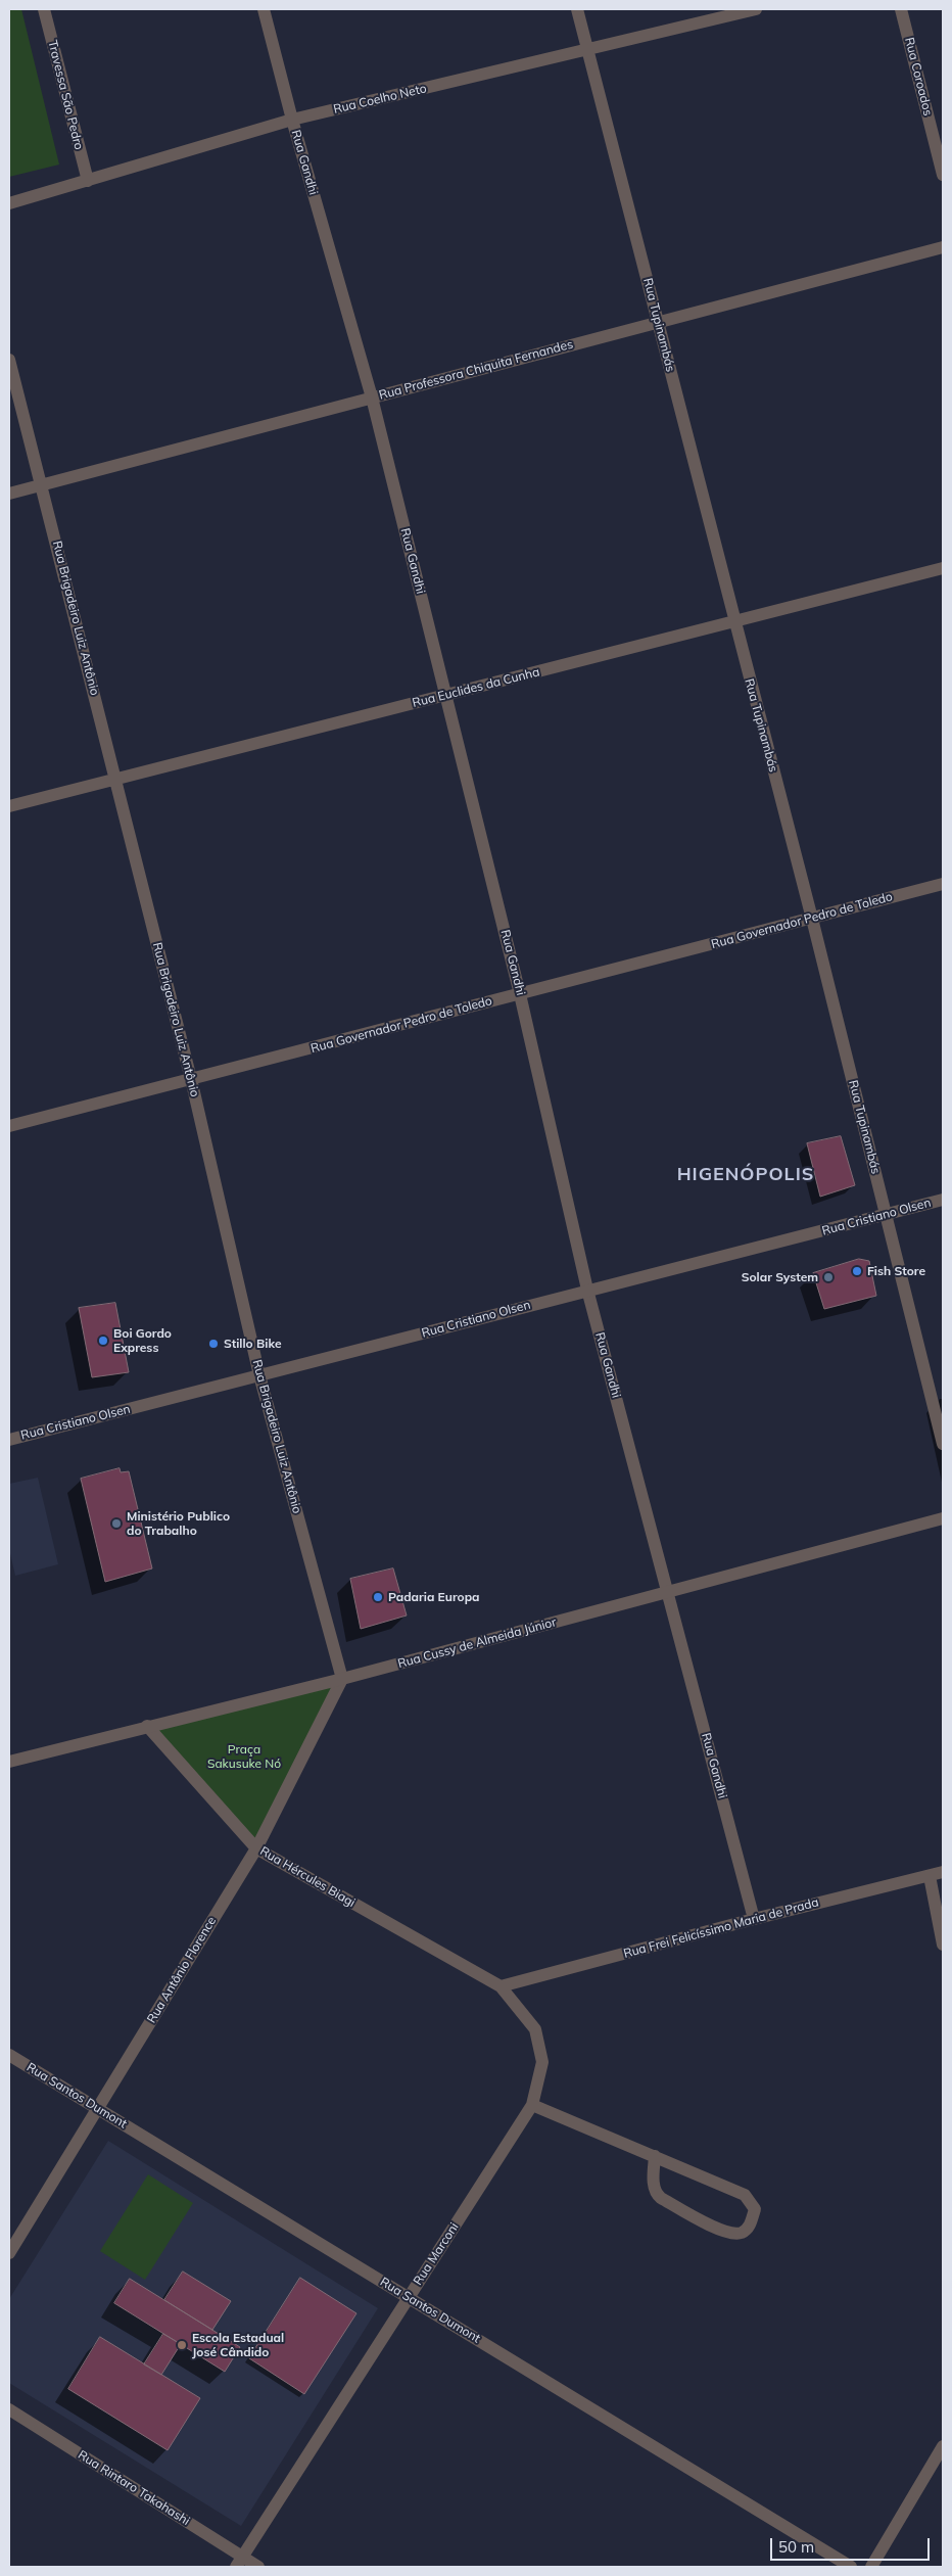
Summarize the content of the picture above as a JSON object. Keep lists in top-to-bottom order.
{
  "streets": {
    "street": [
      "Rua Coroados",
      "Travessa São Pedro",
      "Rua Coelho Neto",
      "Rua Gandhi",
      "Rua Tupinambás",
      "Rua Professora Chiquita Fernandes",
      "Rua Brigadeiro Luiz Antônio",
      "Rua Euclides da Cunha",
      "Rua Governador Pedro de Toledo",
      "Rua Cristiano Olsen",
      "Rua Cussy de Almeida Júnior",
      "Rua Hércules Biagi",
      "Rua Frei Felicíssimo Maria de Prada",
      "Rua Antônio Florence",
      "Rua Santos Dumont",
      "Rua Marconi",
      "Rua Rintaro Takahashi"
    ]
  },
  "crossings": [
    ["Travessa São Pedro", "Rua Coelho Neto"],
    ["Rua Coelho Neto", "Rua Gandhi"],
    ["Rua Coelho Neto", "Rua Tupinambás"],
    ["Rua Gandhi", "Rua Professora Chiquita Fernandes"],
    ["Rua Gandhi", "Rua Euclides da Cunha"],
    ["Rua Gandhi", "Rua Governador Pedro de Toledo"],
    ["Rua Gandhi", "Rua Cristiano Olsen"],
    ["Rua Gandhi", "Rua Cussy de Almeida Júnior"],
    ["Rua Gandhi", "Rua Frei Felicíssimo Maria de Prada"],
    ["Rua Tupinambás", "Rua Professora Chiquita Fernandes"],
    ["Rua Tupinambás", "Rua Euclides da Cunha"],
    ["Rua Tupinambás", "Rua Governador Pedro de Toledo"],
    ["Rua Tupinambás", "Rua Cristiano Olsen"],
    ["Rua Professora Chiquita Fernandes", "Rua Brigadeiro Luiz Antônio"],
    ["Rua Brigadeiro Luiz Antônio", "Rua Euclides da Cunha"],
    ["Rua Brigadeiro Luiz Antônio", "Rua Governador Pedro de Toledo"],
    ["Rua Brigadeiro Luiz Antônio", "Rua Cristiano Olsen"],
    ["Rua Brigadeiro Luiz Antônio", "Rua Cussy de Almeida Júnior"],
    ["Rua Brigadeiro Luiz Antônio", "Rua Antônio Florence"],
    ["Rua Cussy de Almeida Júnior", "Rua Hércules Biagi"],
    ["Rua Cussy de Almeida Júnior", "Rua Antônio Florence"],
    ["Rua Hércules Biagi", "Rua Frei Felicíssimo Maria de Prada"],
    ["Rua Hércules Biagi", "Rua Antônio Florence"],
    ["Rua Hércules Biagi", "Rua Marconi"],
    ["Rua Frei Felicíssimo Maria de Prada", "Rua Marconi"],
    ["Rua Antônio Florence", "Rua Santos Dumont"],
    ["Rua Santos Dumont", "Rua Marconi"],
    ["Rua Marconi", "Rua Rintaro Takahashi"]
  ],
  "districts": ["HIGENÓPOLIS"],
  "parks": ["Praça Sakusuke Nó"],
  "places": [
    "Fish Store",
    "Solar System",
    "Boi Gordo Express",
    "Stillo Bike",
    "Ministério Publico do Trabalho",
    "Padaria Europa",
    "Escola Estadual José Cândido"
  ],
  "scale_bar": "50 m"
}
